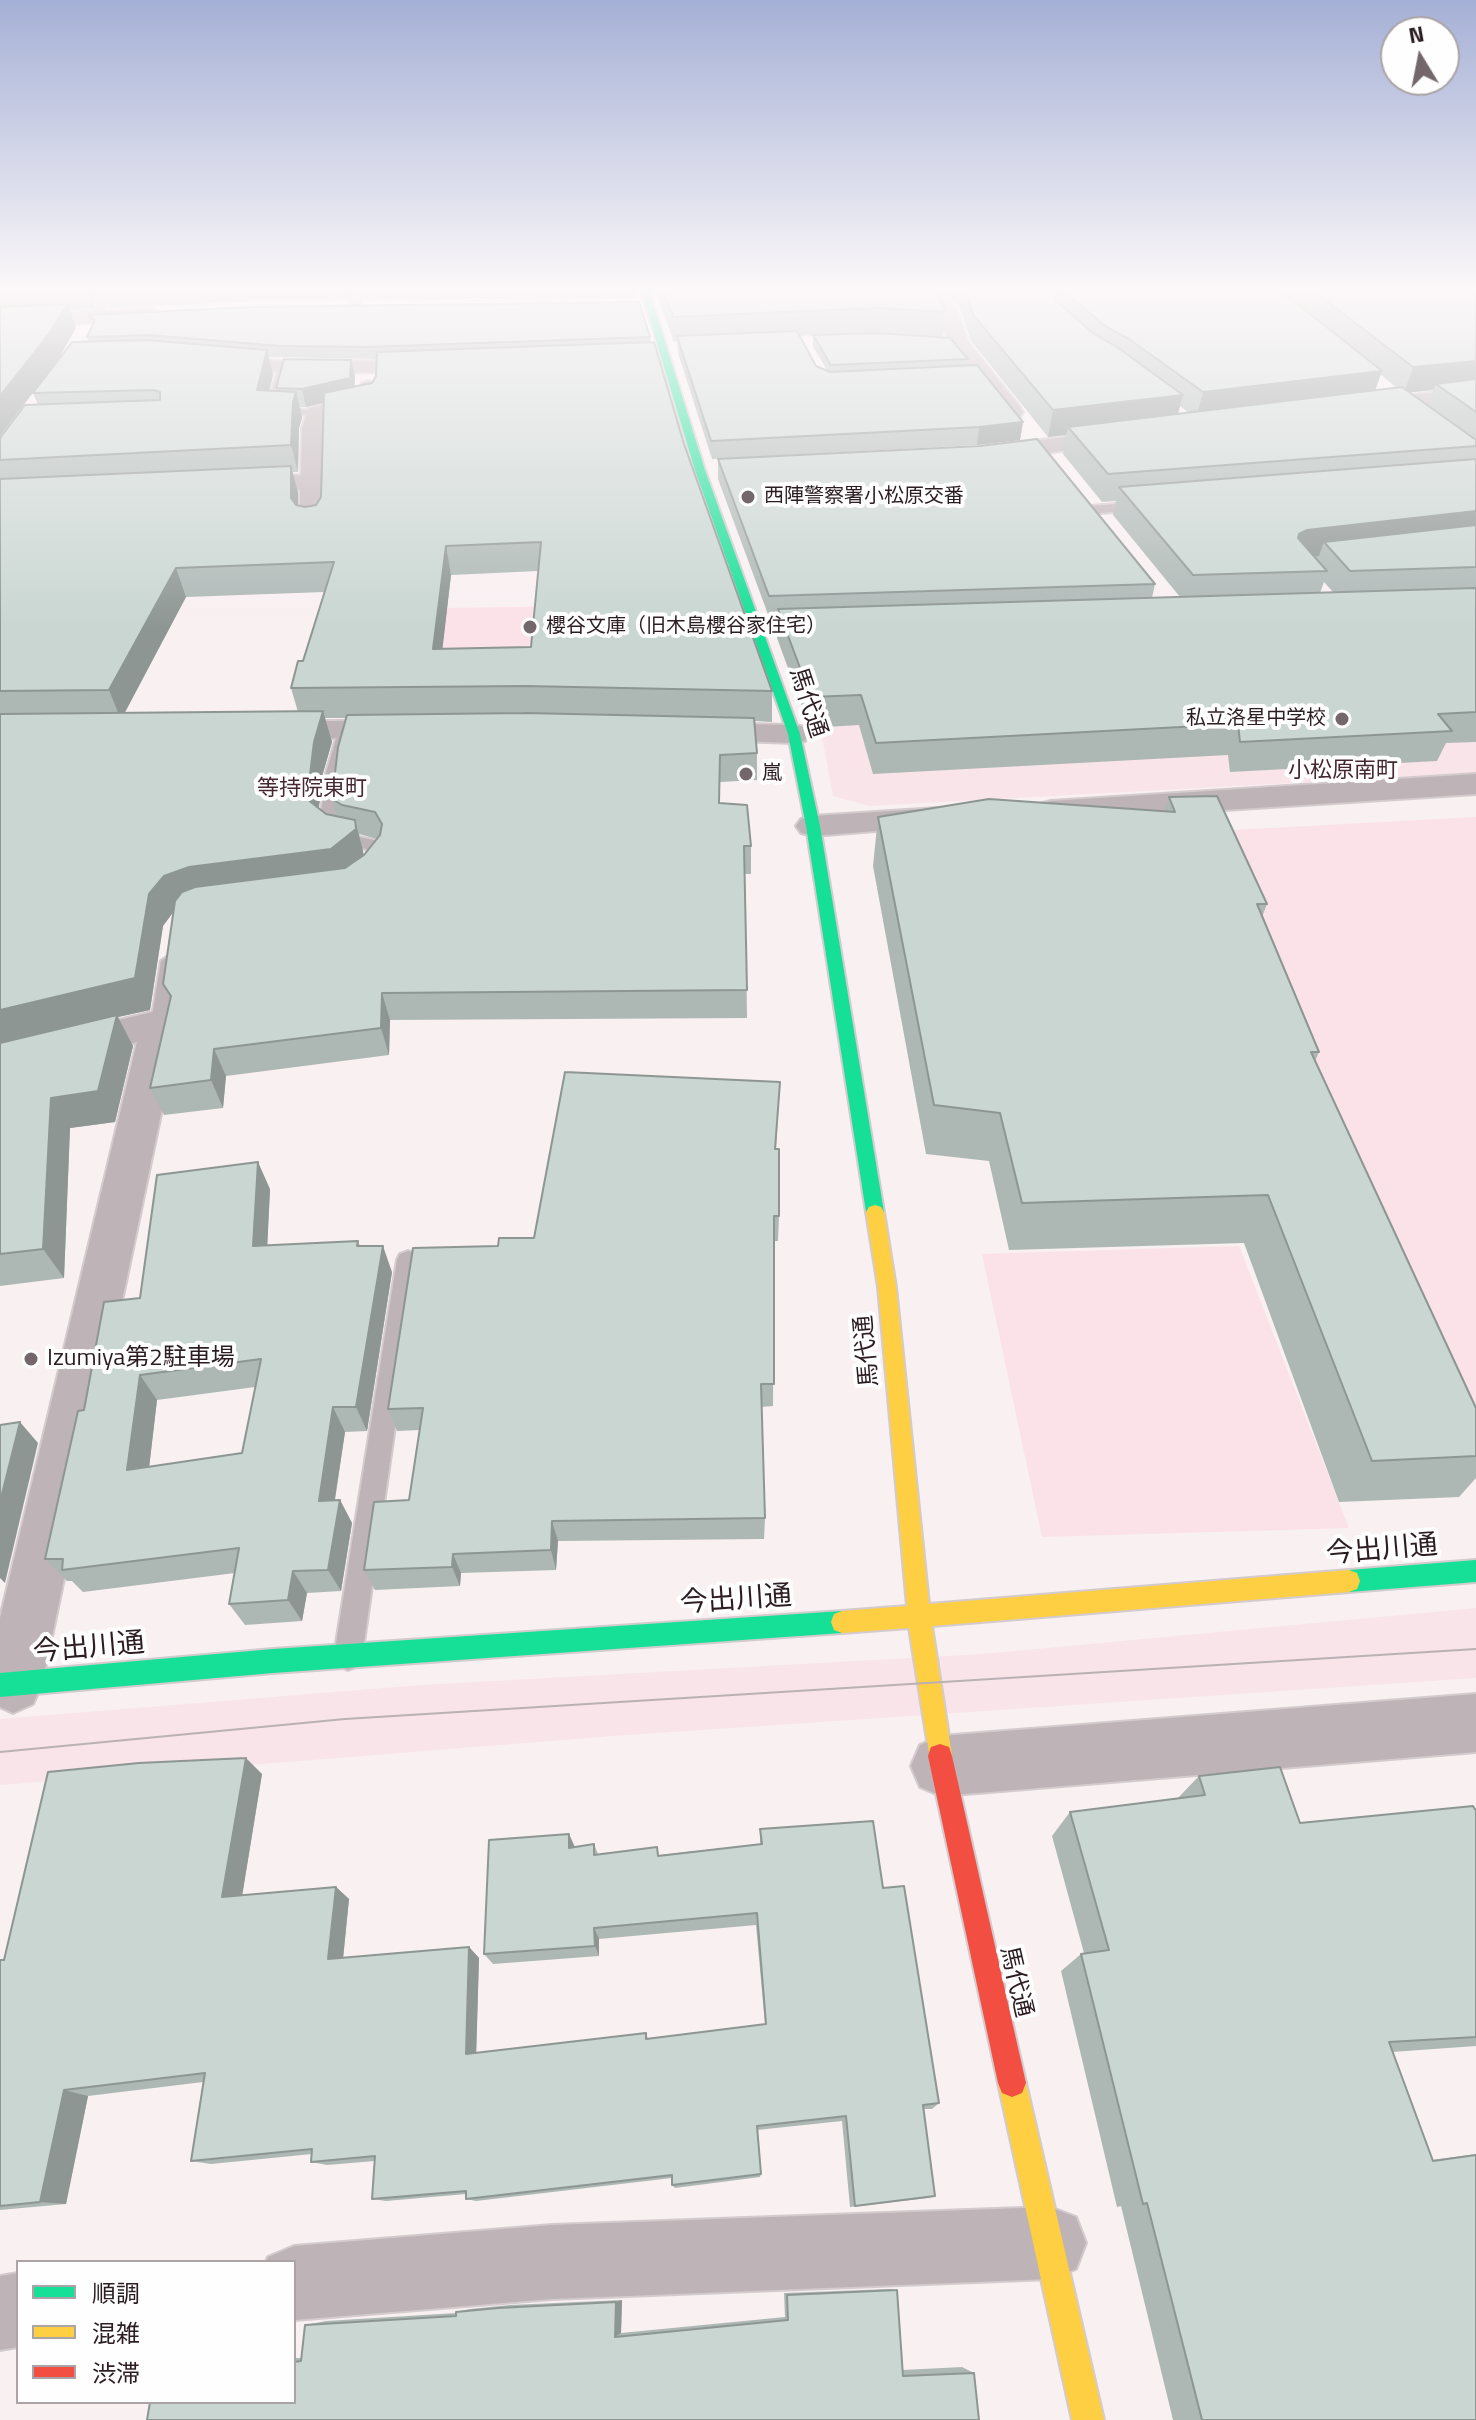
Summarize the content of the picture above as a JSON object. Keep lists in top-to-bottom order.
{
  "streets": {
    "street": ["馬代通", "今出川通"]
  },
  "crossings": [
    ["馬代通", "今出川通"]
  ],
  "districts": ["小松原南町", "等持院東町"],
  "places": [
    "西陣警察署小松原交番",
    "櫻谷文庫（旧木島櫻谷家住宅）",
    "私立洛星中学校",
    "嵐",
    "Izumiya第2駐車場"
  ],
  "legend": ["順調", "混雑", "渋滞"],
  "north": "top"
}
